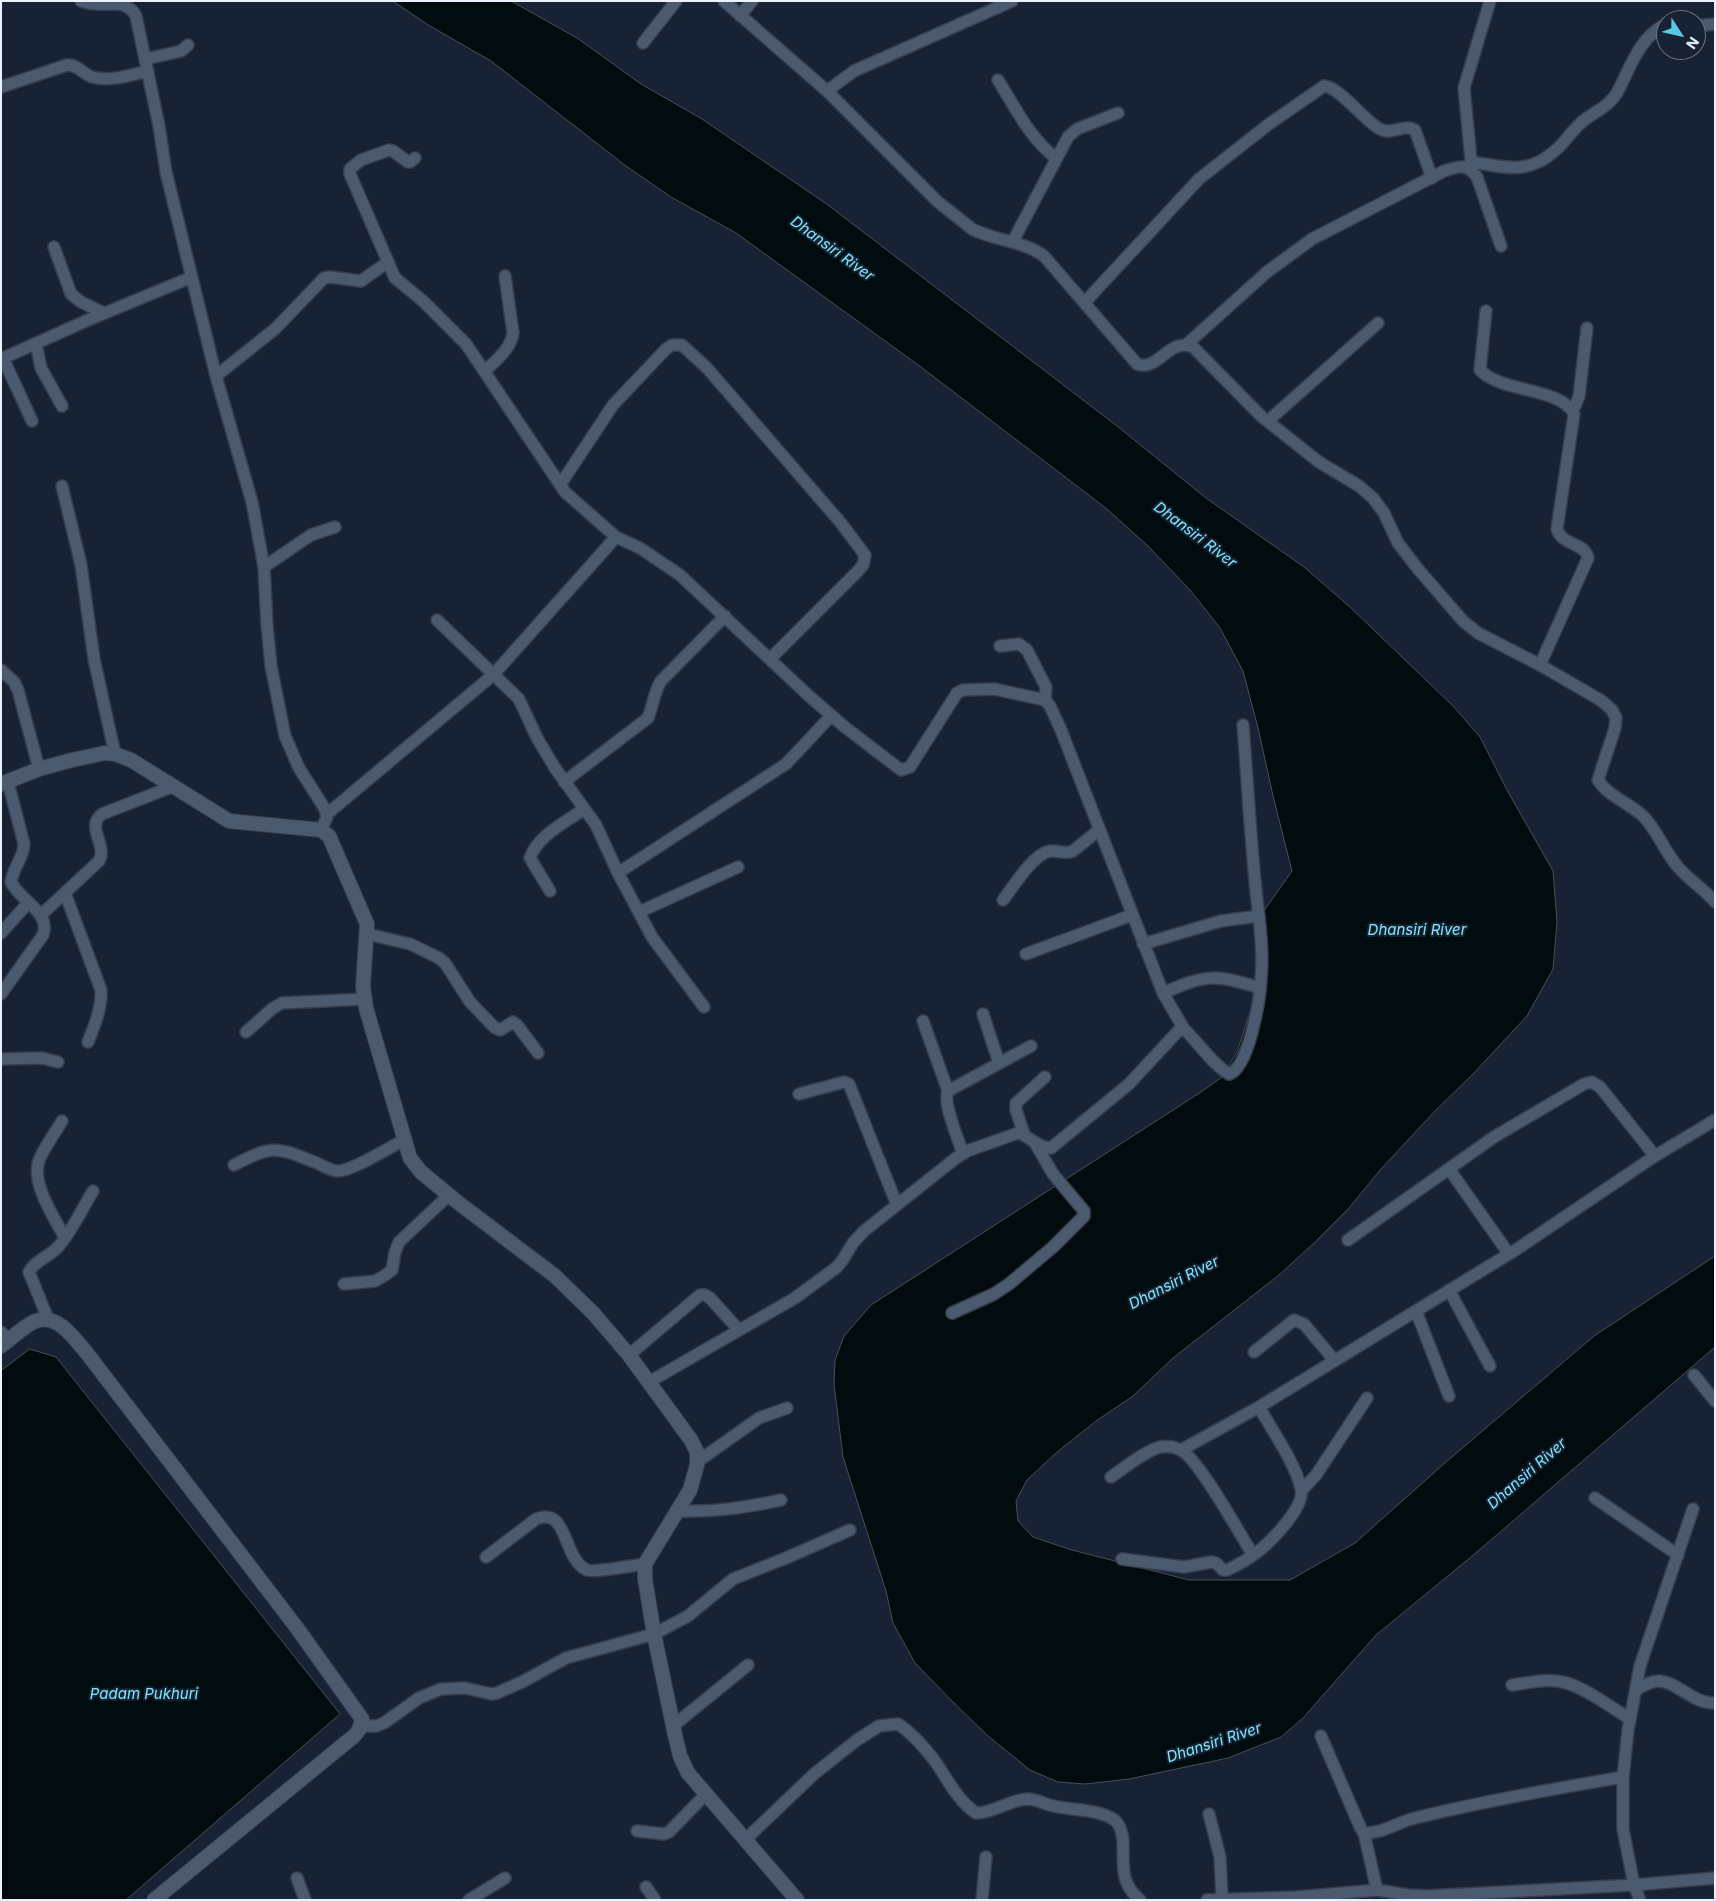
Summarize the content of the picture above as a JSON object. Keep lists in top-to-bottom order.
{
  "water": ["Dhansiri River", "Padam Pukhuri"],
  "north": "bottom right"
}
